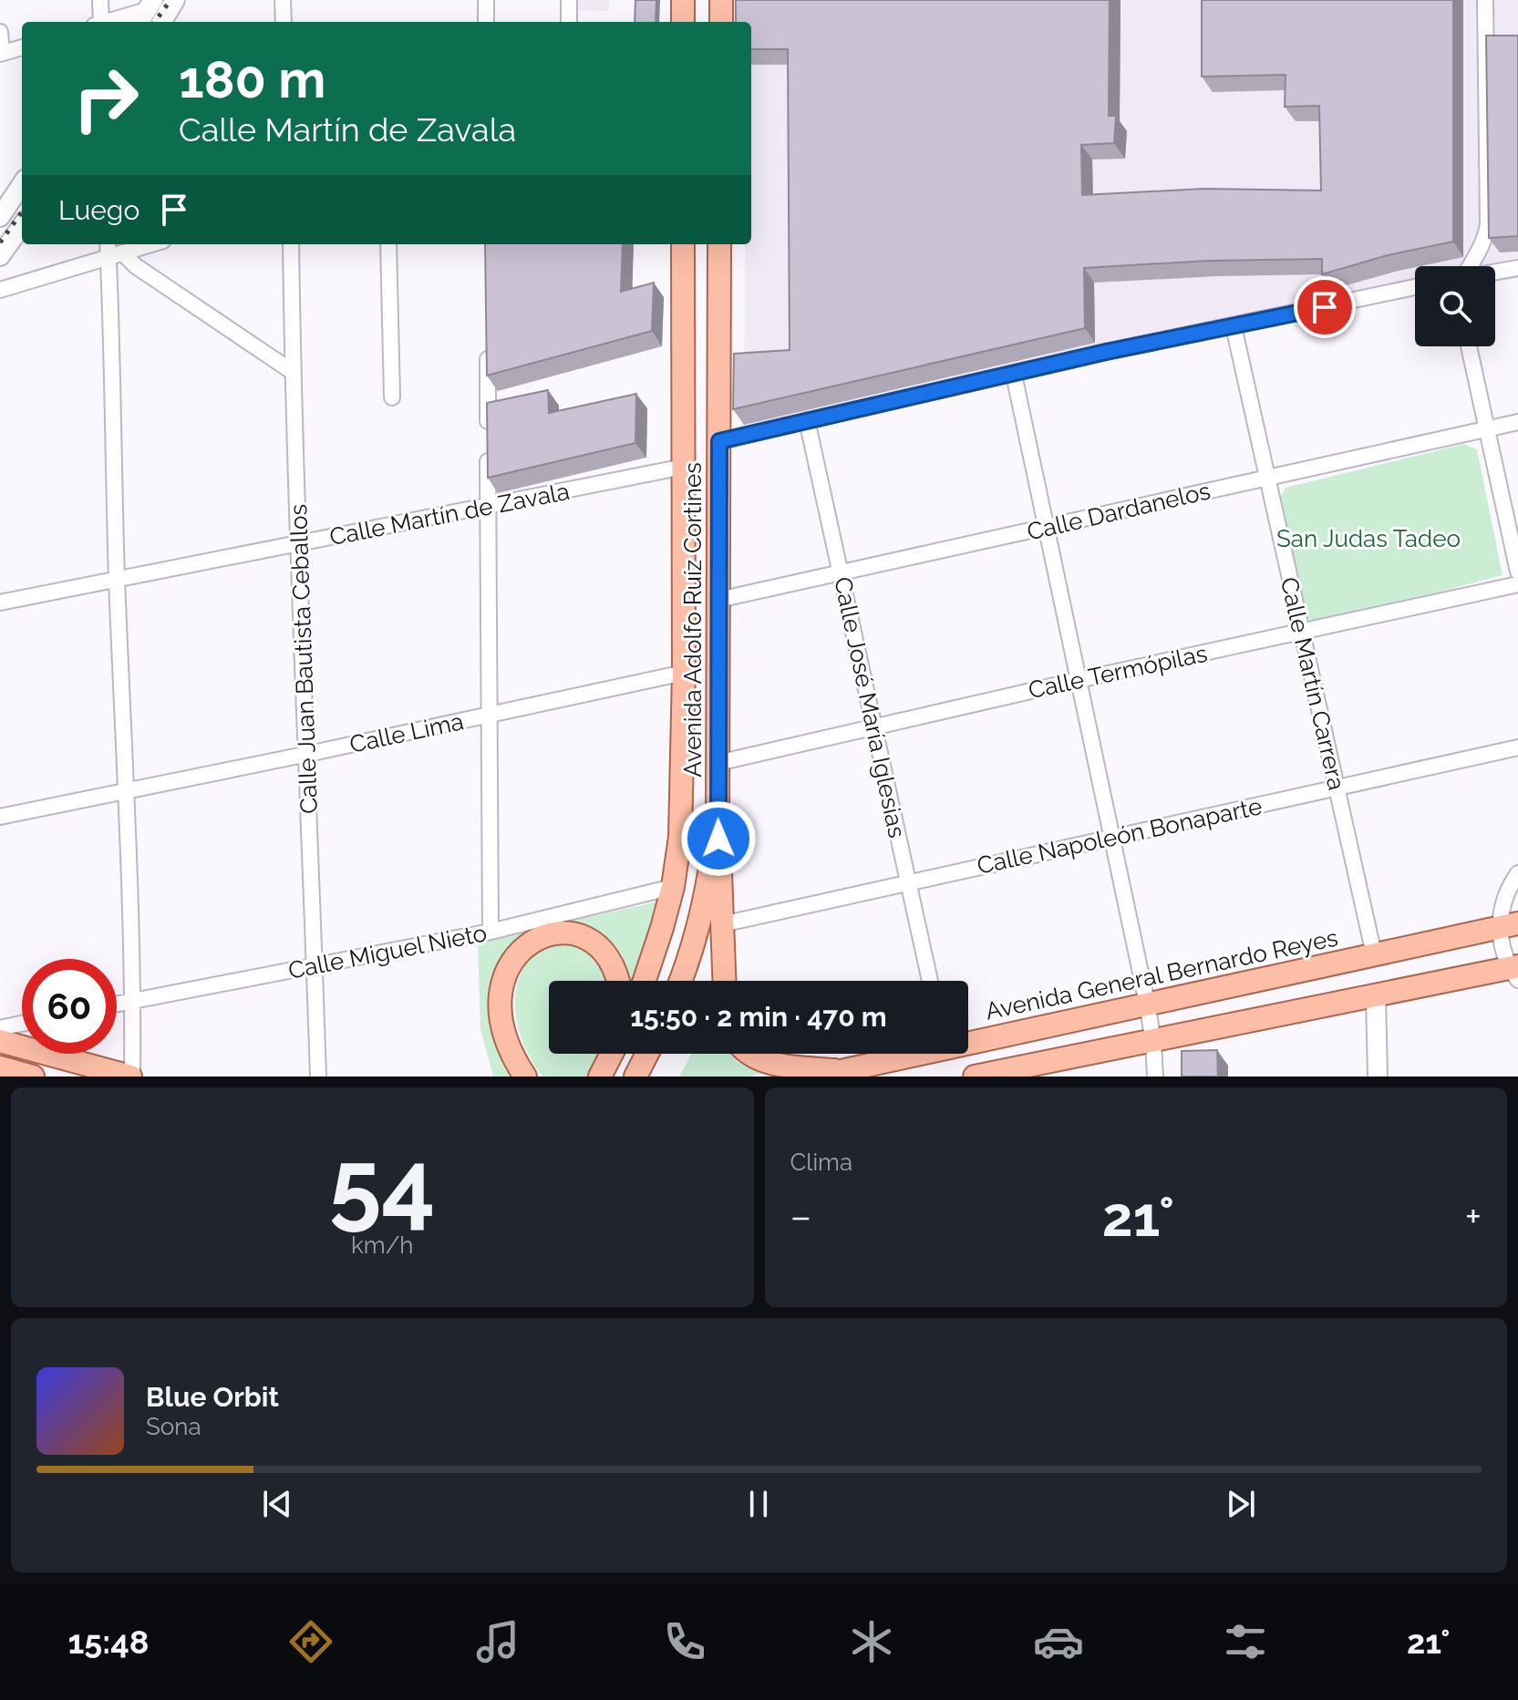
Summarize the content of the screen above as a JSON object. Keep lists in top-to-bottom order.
{
  "streets": {
    "main road": ["Avenida Adolfo Ruíz Cortines", "Avenida General Bernardo Reyes"],
    "street": [
      "Calle Dardanelos",
      "Calle Martín de Zavala",
      "Calle Juan Bautista Ceballos",
      "Calle Termópilas",
      "Calle Martín Carrera",
      "Calle José María Iglesias",
      "Calle Lima",
      "Calle Napoleón Bonaparte",
      "Calle Miguel Nieto"
    ]
  },
  "crossings": [
    ["Calle Dardanelos", "Avenida Adolfo Ruíz Cortines"],
    ["Calle Dardanelos", "Calle Martín Carrera"],
    ["Calle Dardanelos", "Calle José María Iglesias"],
    ["Calle Martín de Zavala", "Avenida Adolfo Ruíz Cortines"],
    ["Calle Martín de Zavala", "Calle Juan Bautista Ceballos"],
    ["Avenida Adolfo Ruíz Cortines", "Calle Termópilas"],
    ["Avenida Adolfo Ruíz Cortines", "Calle Lima"],
    ["Avenida Adolfo Ruíz Cortines", "Calle Miguel Nieto"],
    ["Calle Juan Bautista Ceballos", "Calle Lima"],
    ["Calle Juan Bautista Ceballos", "Calle Miguel Nieto"],
    ["Calle Termópilas", "Calle Martín Carrera"],
    ["Calle Termópilas", "Calle José María Iglesias"],
    ["Calle Martín Carrera", "Calle Napoleón Bonaparte"],
    ["Calle Martín Carrera", "Avenida General Bernardo Reyes"],
    ["Calle José María Iglesias", "Calle Napoleón Bonaparte"]
  ],
  "parks": ["San Judas Tadeo"],
  "page": {
    "turn": ["180 m", "Calle Martín de Zavala"],
    "then": "Luego",
    "limit": "60",
    "trip": "15:50 · 2 min · 470 m",
    "tile": [
      ["54", "km/h"],
      "Clima"
    ],
    "heat": ["−", "21°", "+"],
    "song": ["Blue Orbit", "Sona"],
    "tabs": ["15:48", "21°"]
  }
}
